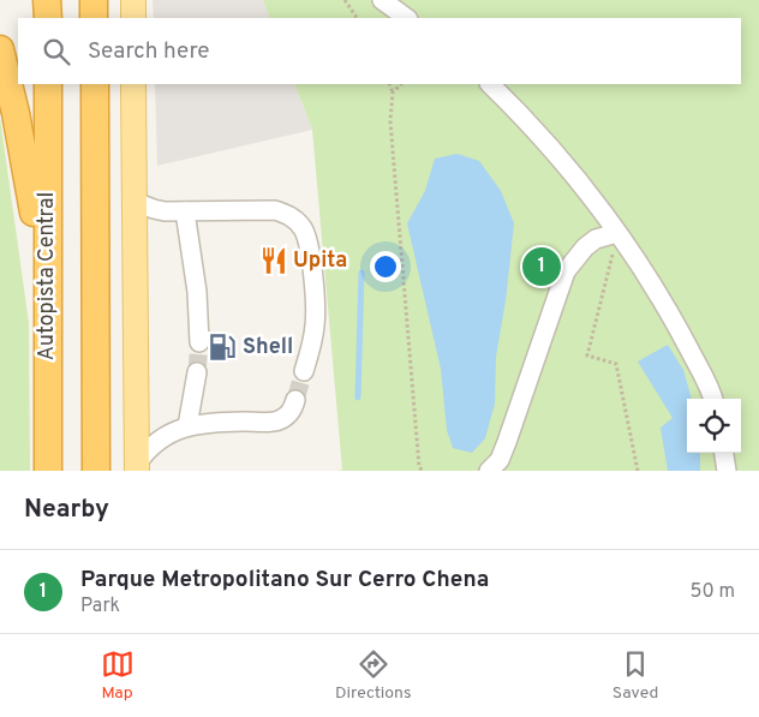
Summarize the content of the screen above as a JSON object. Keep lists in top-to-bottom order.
{
  "streets": {
    "highway": ["Autopista Central"]
  },
  "places": {
    "restaurant": ["Upita"],
    "fuel station": ["Shell"]
  },
  "page": {
    "search": "Search here",
    "pins": "1",
    "heading": "Nearby",
    "list": [
      {
        "mark": "1",
        "name": "Parque Metropolitano Sur Cerro Chena",
        "note": "Park",
        "value": "50 m"
      }
    ],
    "nav": ["Map", "Directions", "Saved"]
  }
}
